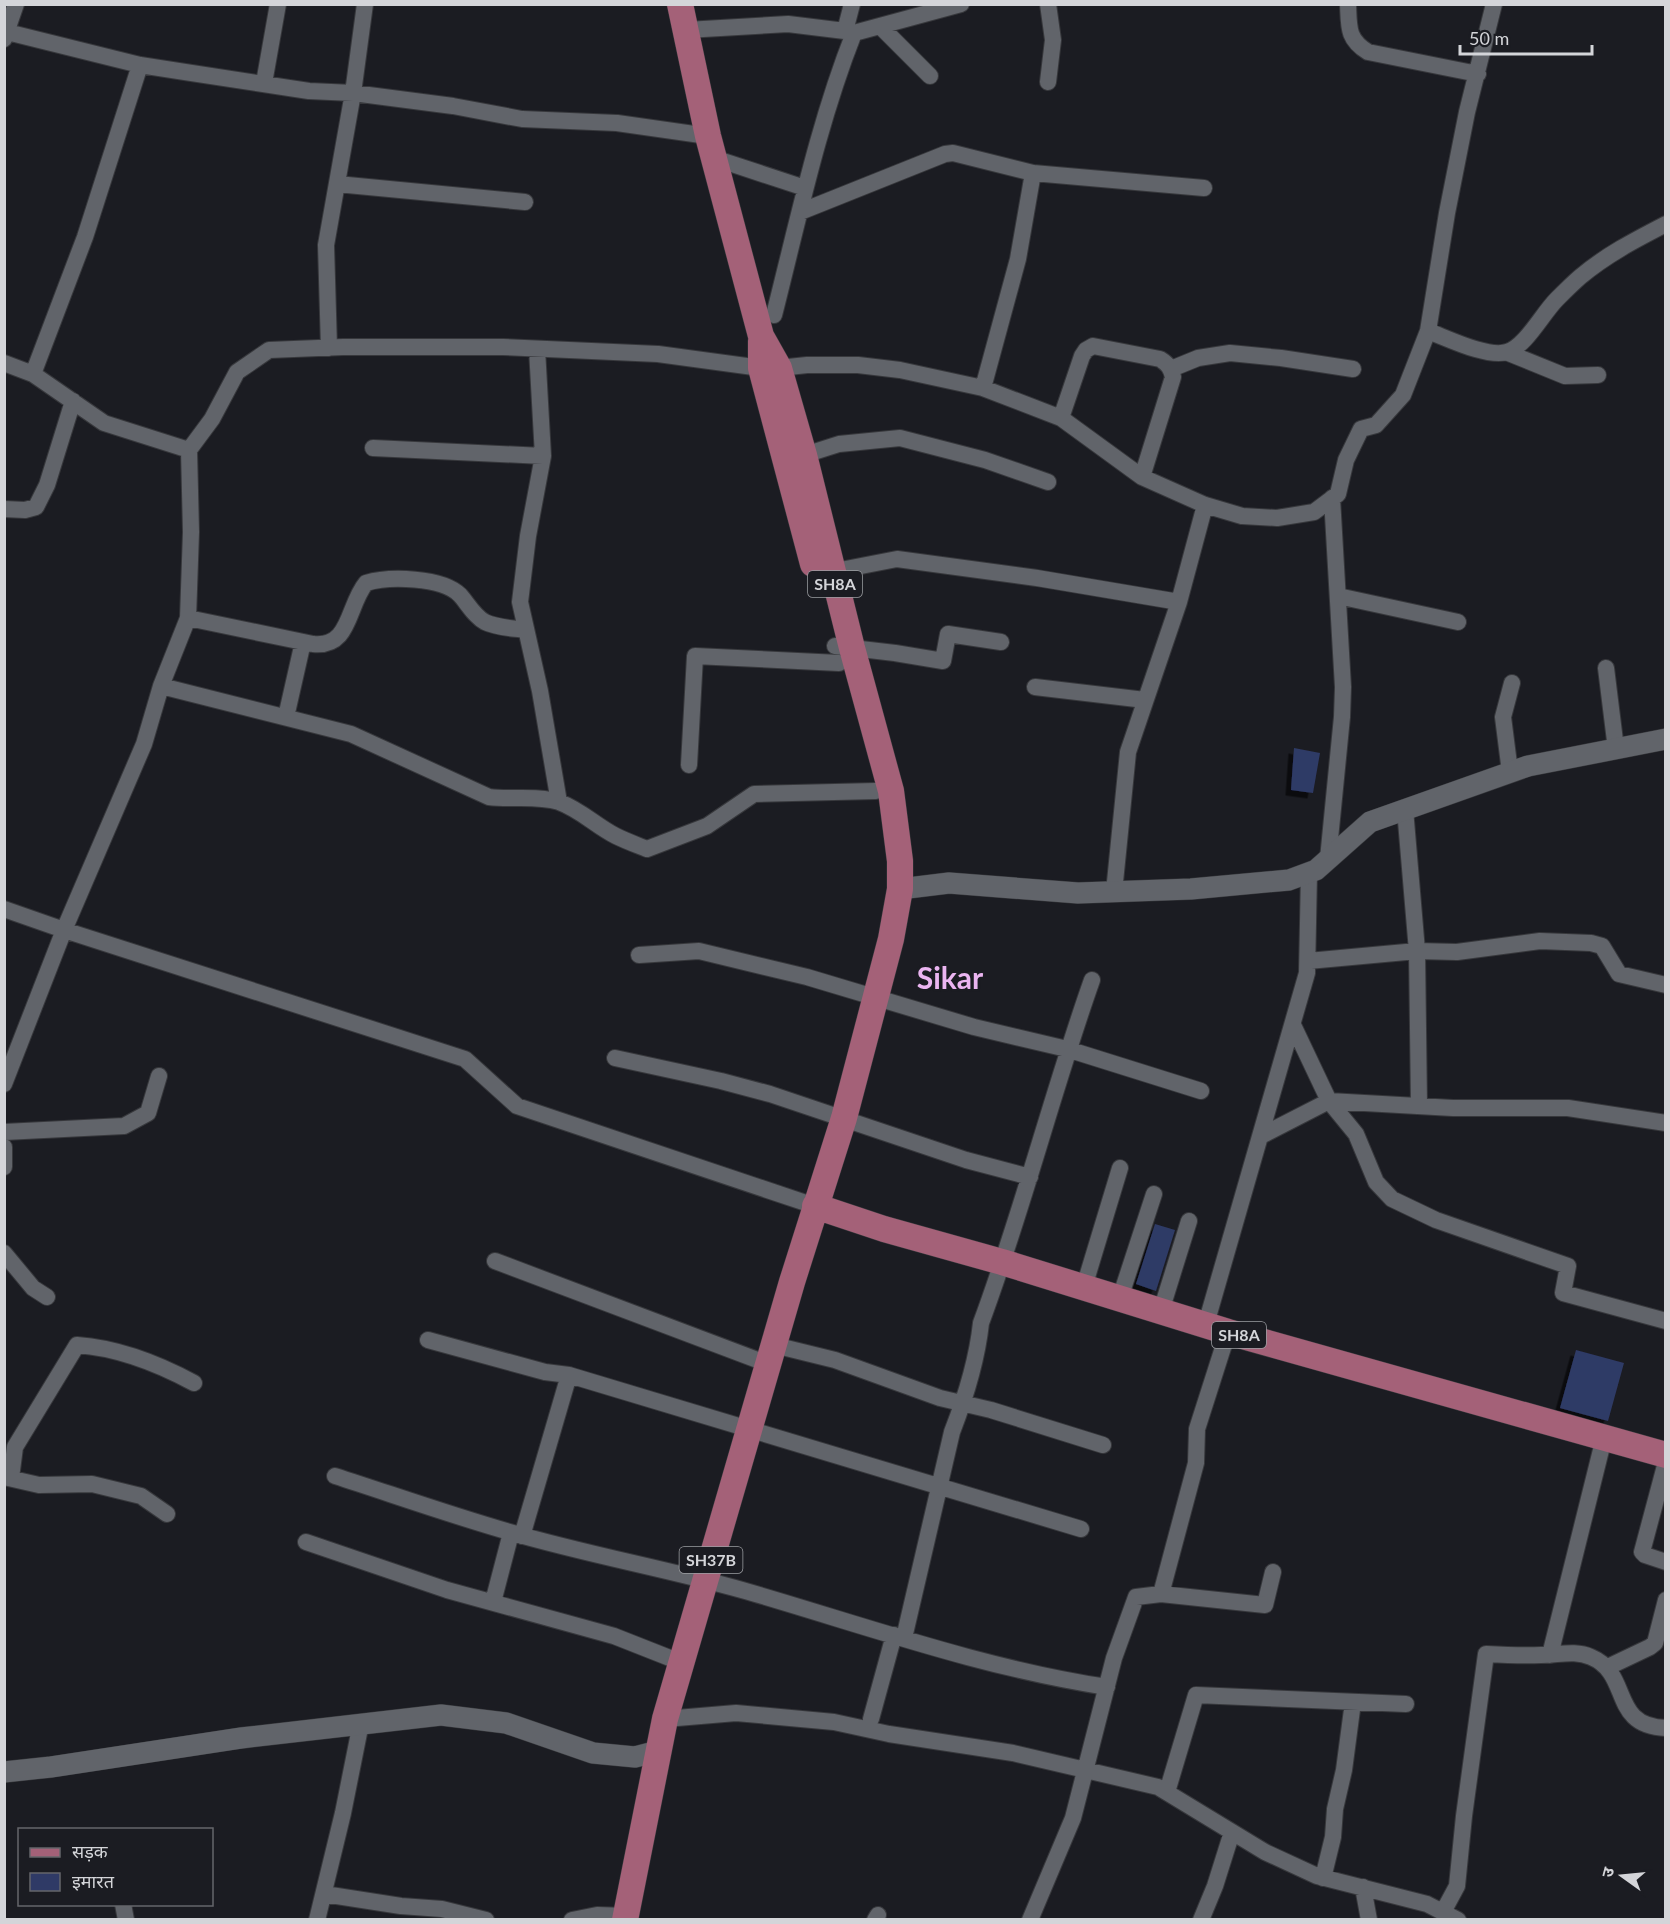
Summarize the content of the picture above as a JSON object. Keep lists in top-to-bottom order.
{
  "streets": {
    "main road": ["SH8A", "SH37B"]
  },
  "crossings": [
    ["SH8A", "SH37B"]
  ],
  "districts": ["Sikar"],
  "legend": ["सड़क", "इमारत"],
  "scale_bar": "50 m",
  "north": "left"
}
